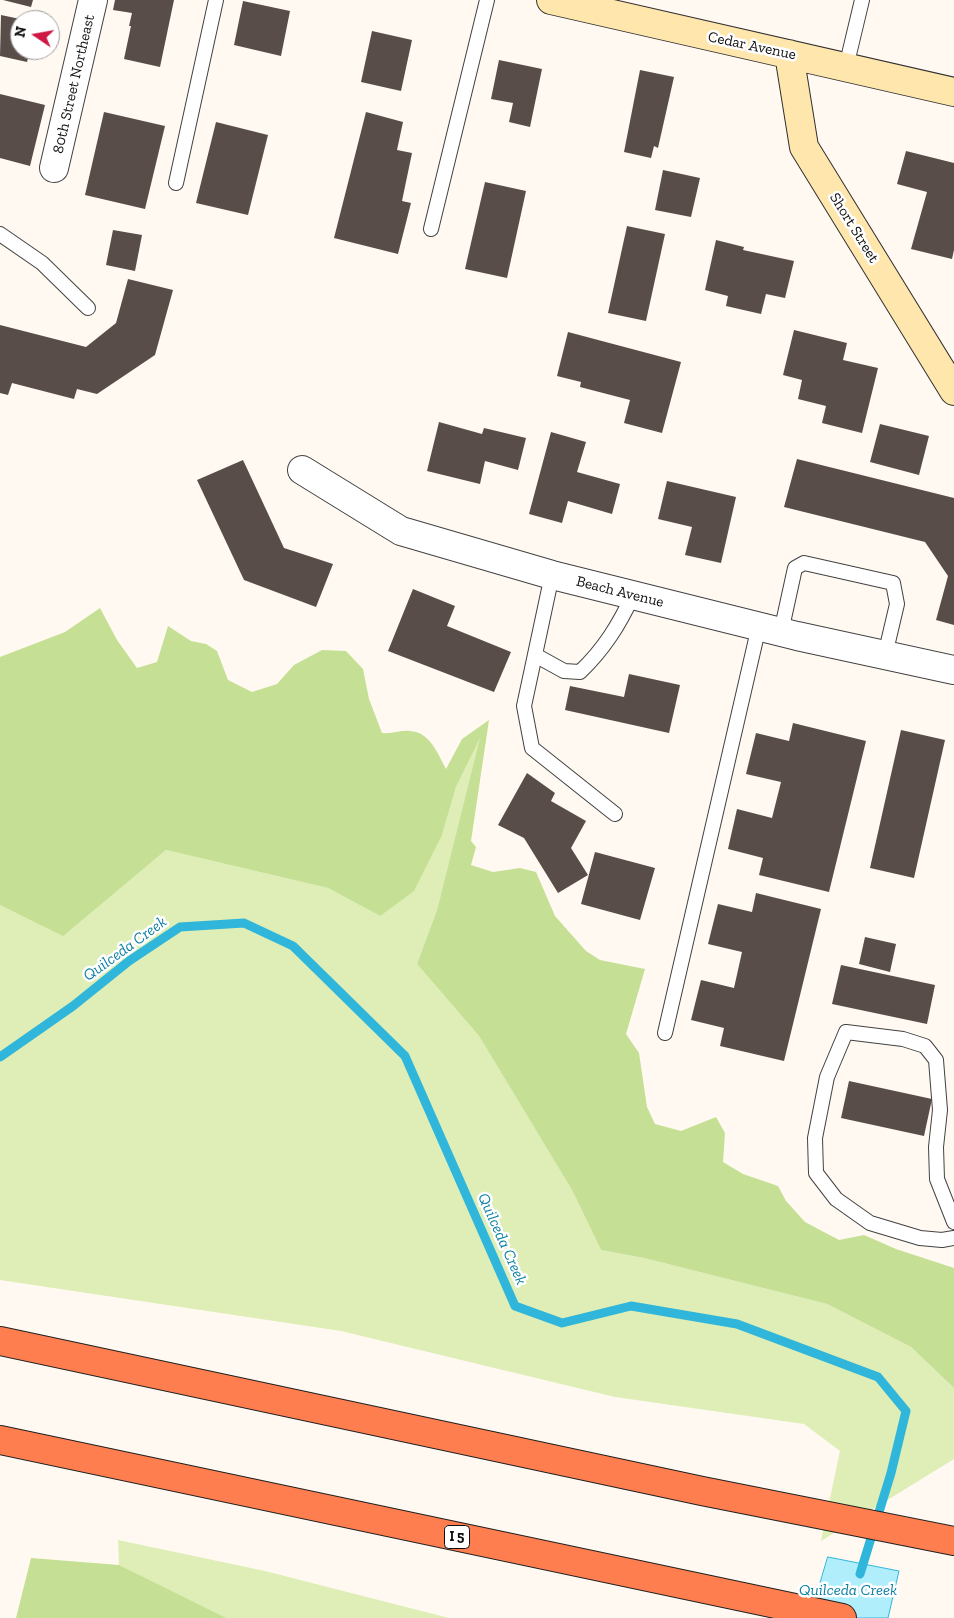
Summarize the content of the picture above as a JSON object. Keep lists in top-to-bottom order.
{
  "streets": {
    "highway": ["I 5"],
    "street": [
      "Cedar Avenue",
      "80th Street Northeast",
      "Short Street",
      "Beach Avenue"
    ]
  },
  "crossings": [
    ["Cedar Avenue", "Short Street"]
  ],
  "water": ["Quilceda Creek"],
  "north": "left"
}
